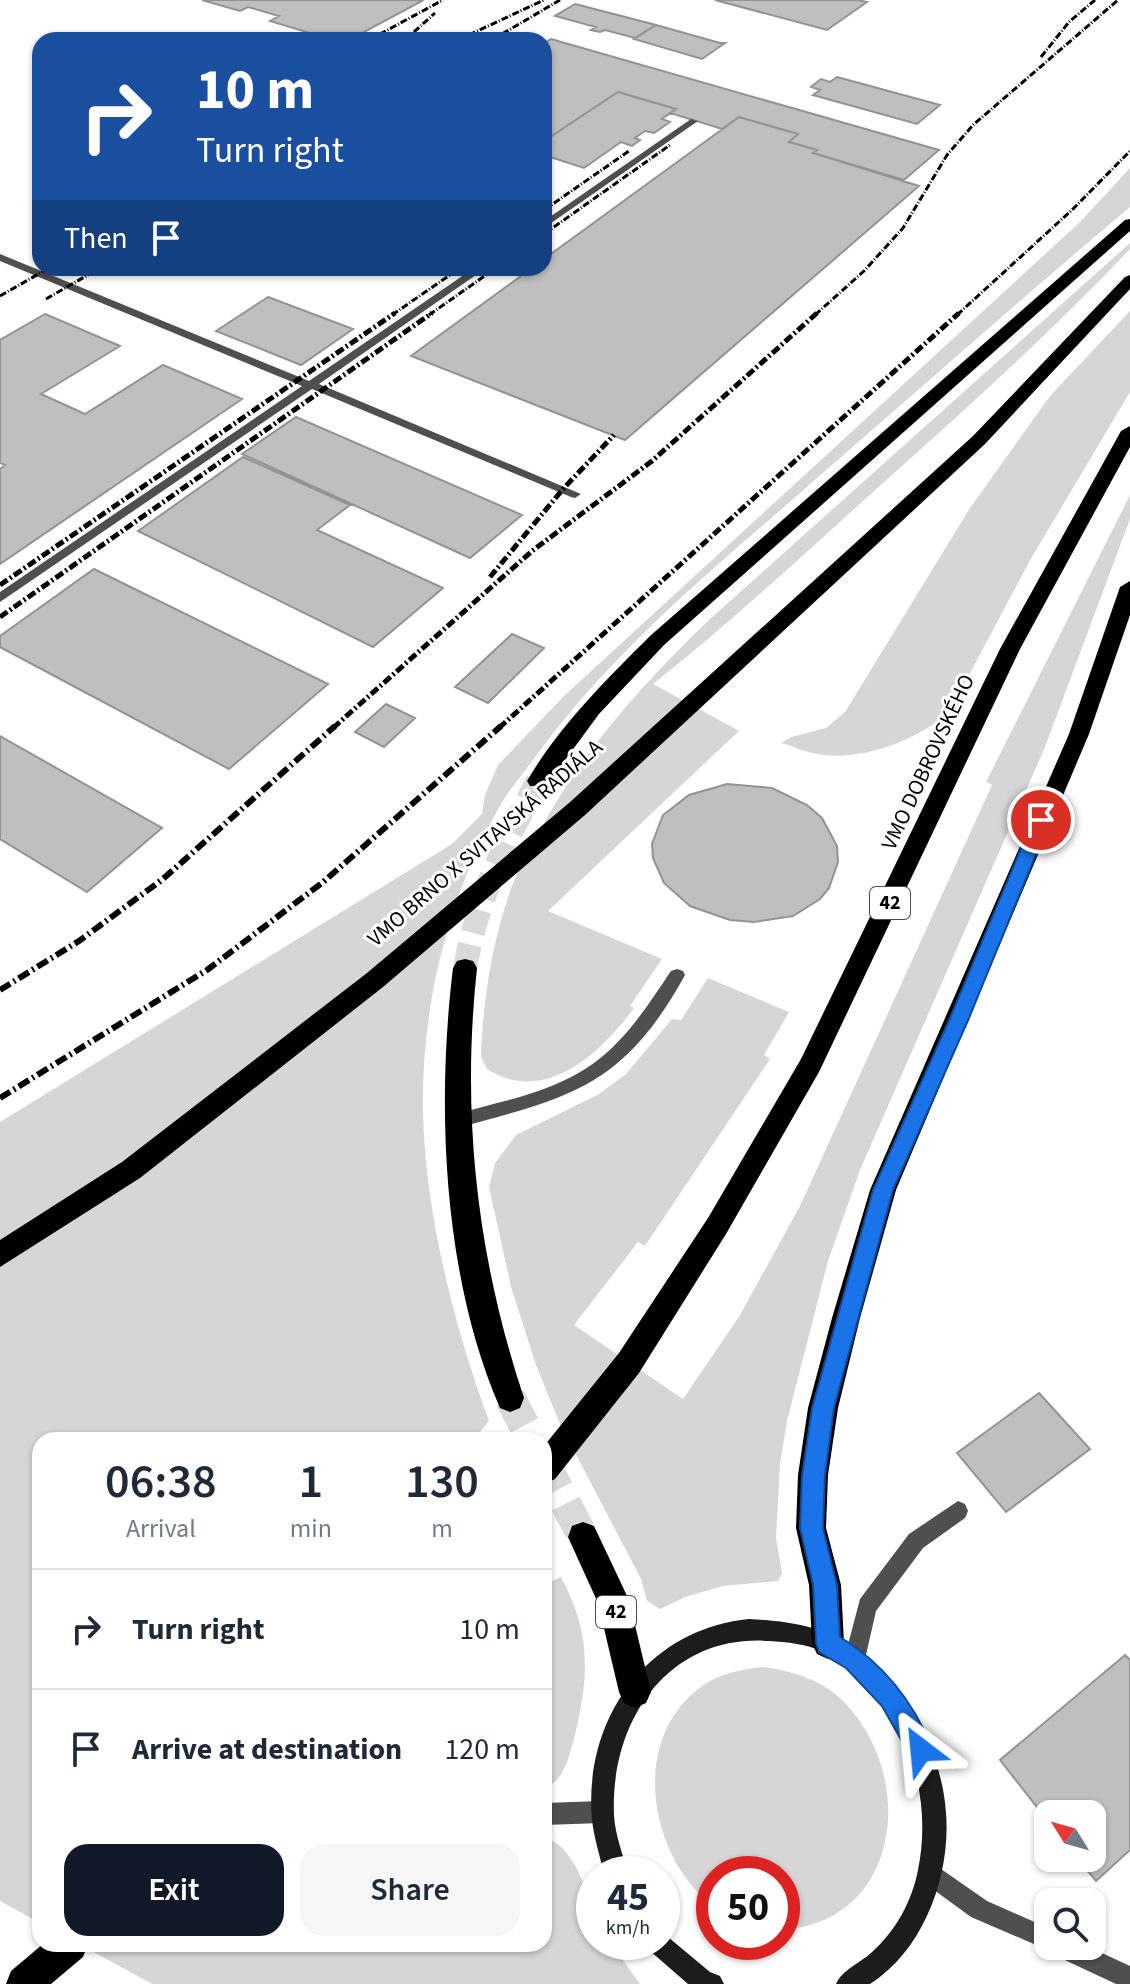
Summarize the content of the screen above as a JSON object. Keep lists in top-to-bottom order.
{
  "streets": {
    "highway": ["VMO DOBROVSKÉHO", "VMO BRNO X SVITAVSKÁ RADIÁLA", "42"]
  },
  "north": "top left",
  "page": {
    "turn": ["10 m", "Turn right"],
    "then": "Then",
    "eta": [
      "06:38",
      "Arrival",
      "1",
      "min",
      "130",
      "m"
    ],
    "list": [
      {
        "name": "Turn right",
        "value": "10 m"
      },
      {
        "name": "Arrive at destination",
        "value": "120 m"
      }
    ],
    "buttons": ["Exit", "Share"],
    "speed": "45 km/h",
    "limit": "50"
  }
}
